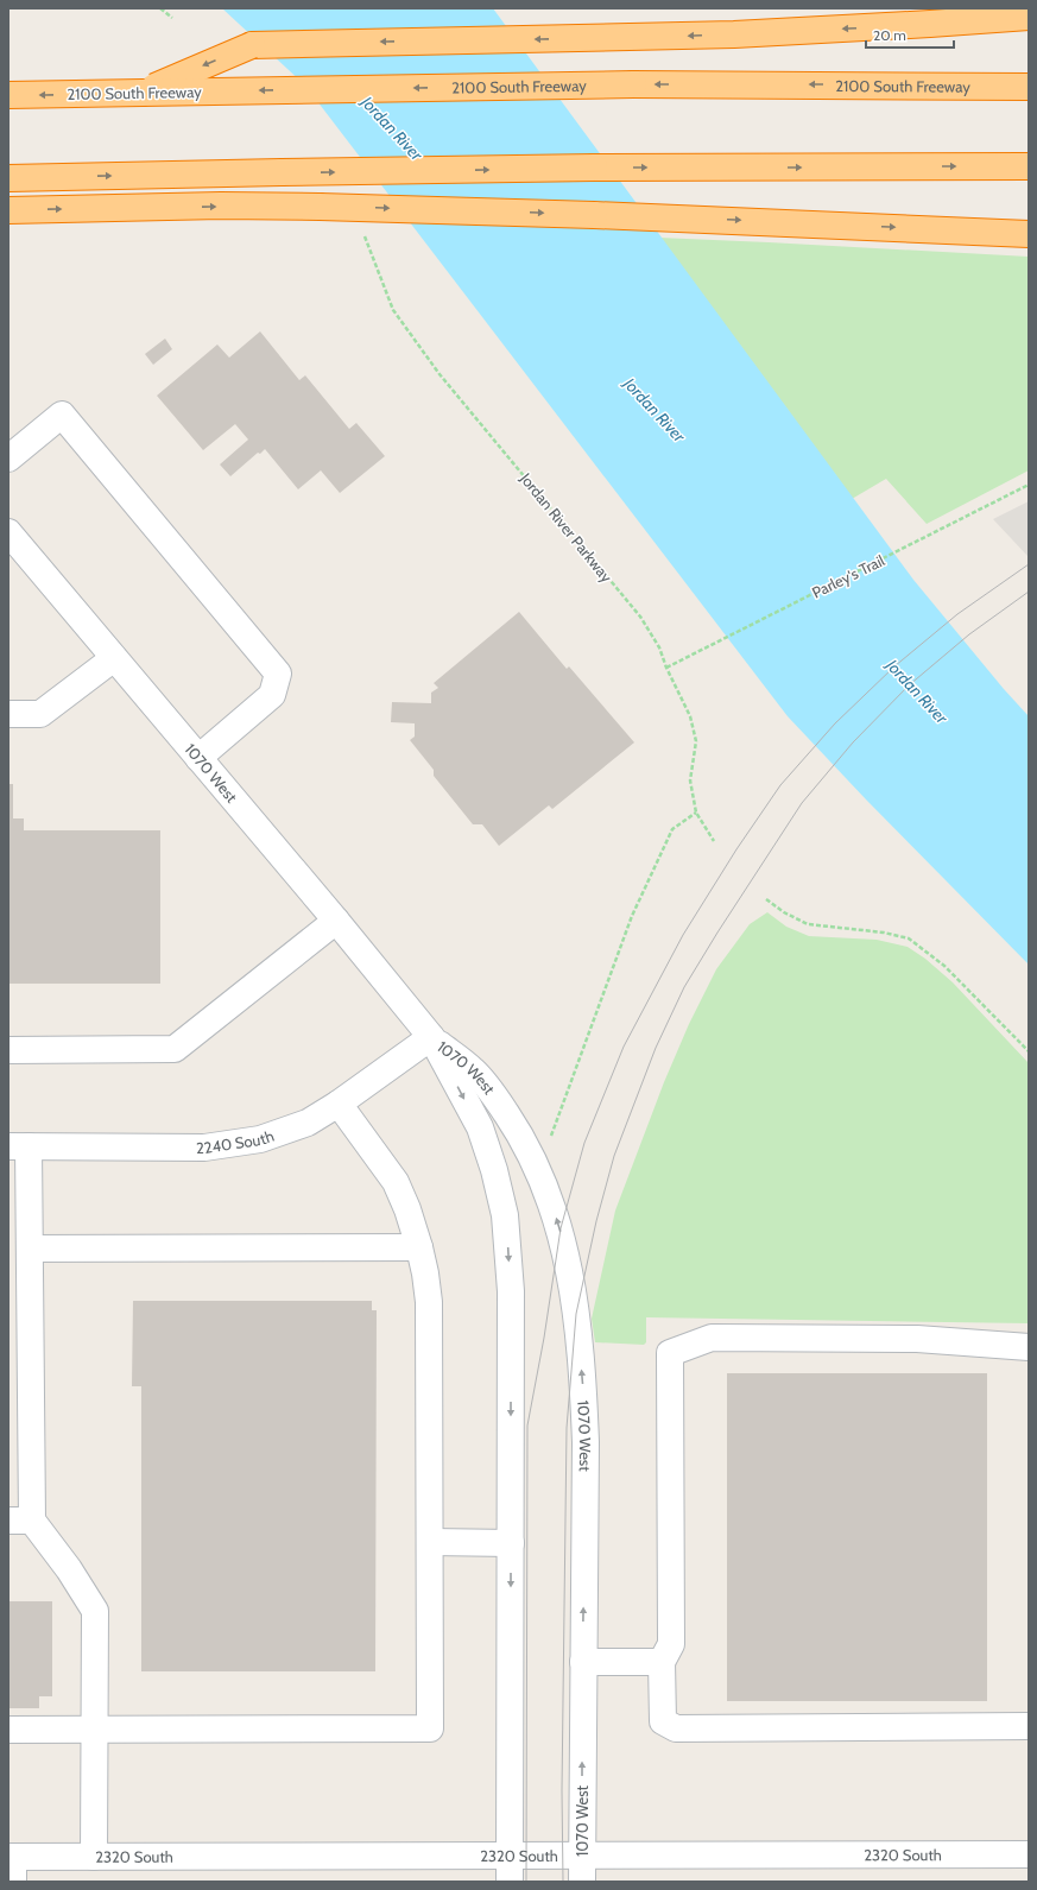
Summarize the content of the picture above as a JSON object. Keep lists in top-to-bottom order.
{
  "streets": {
    "highway": ["2100 South Freeway"],
    "street": ["1070 West", "2240 South", "2320 South"],
    "path": ["Jordan River Parkway", "Parley's Trail"]
  },
  "crossings": [
    ["Jordan River Parkway", "Parley's Trail"],
    ["1070 West", "2240 South"],
    ["1070 West", "2320 South"]
  ],
  "water": ["Jordan River"],
  "scale_bar": "20 m"
}
